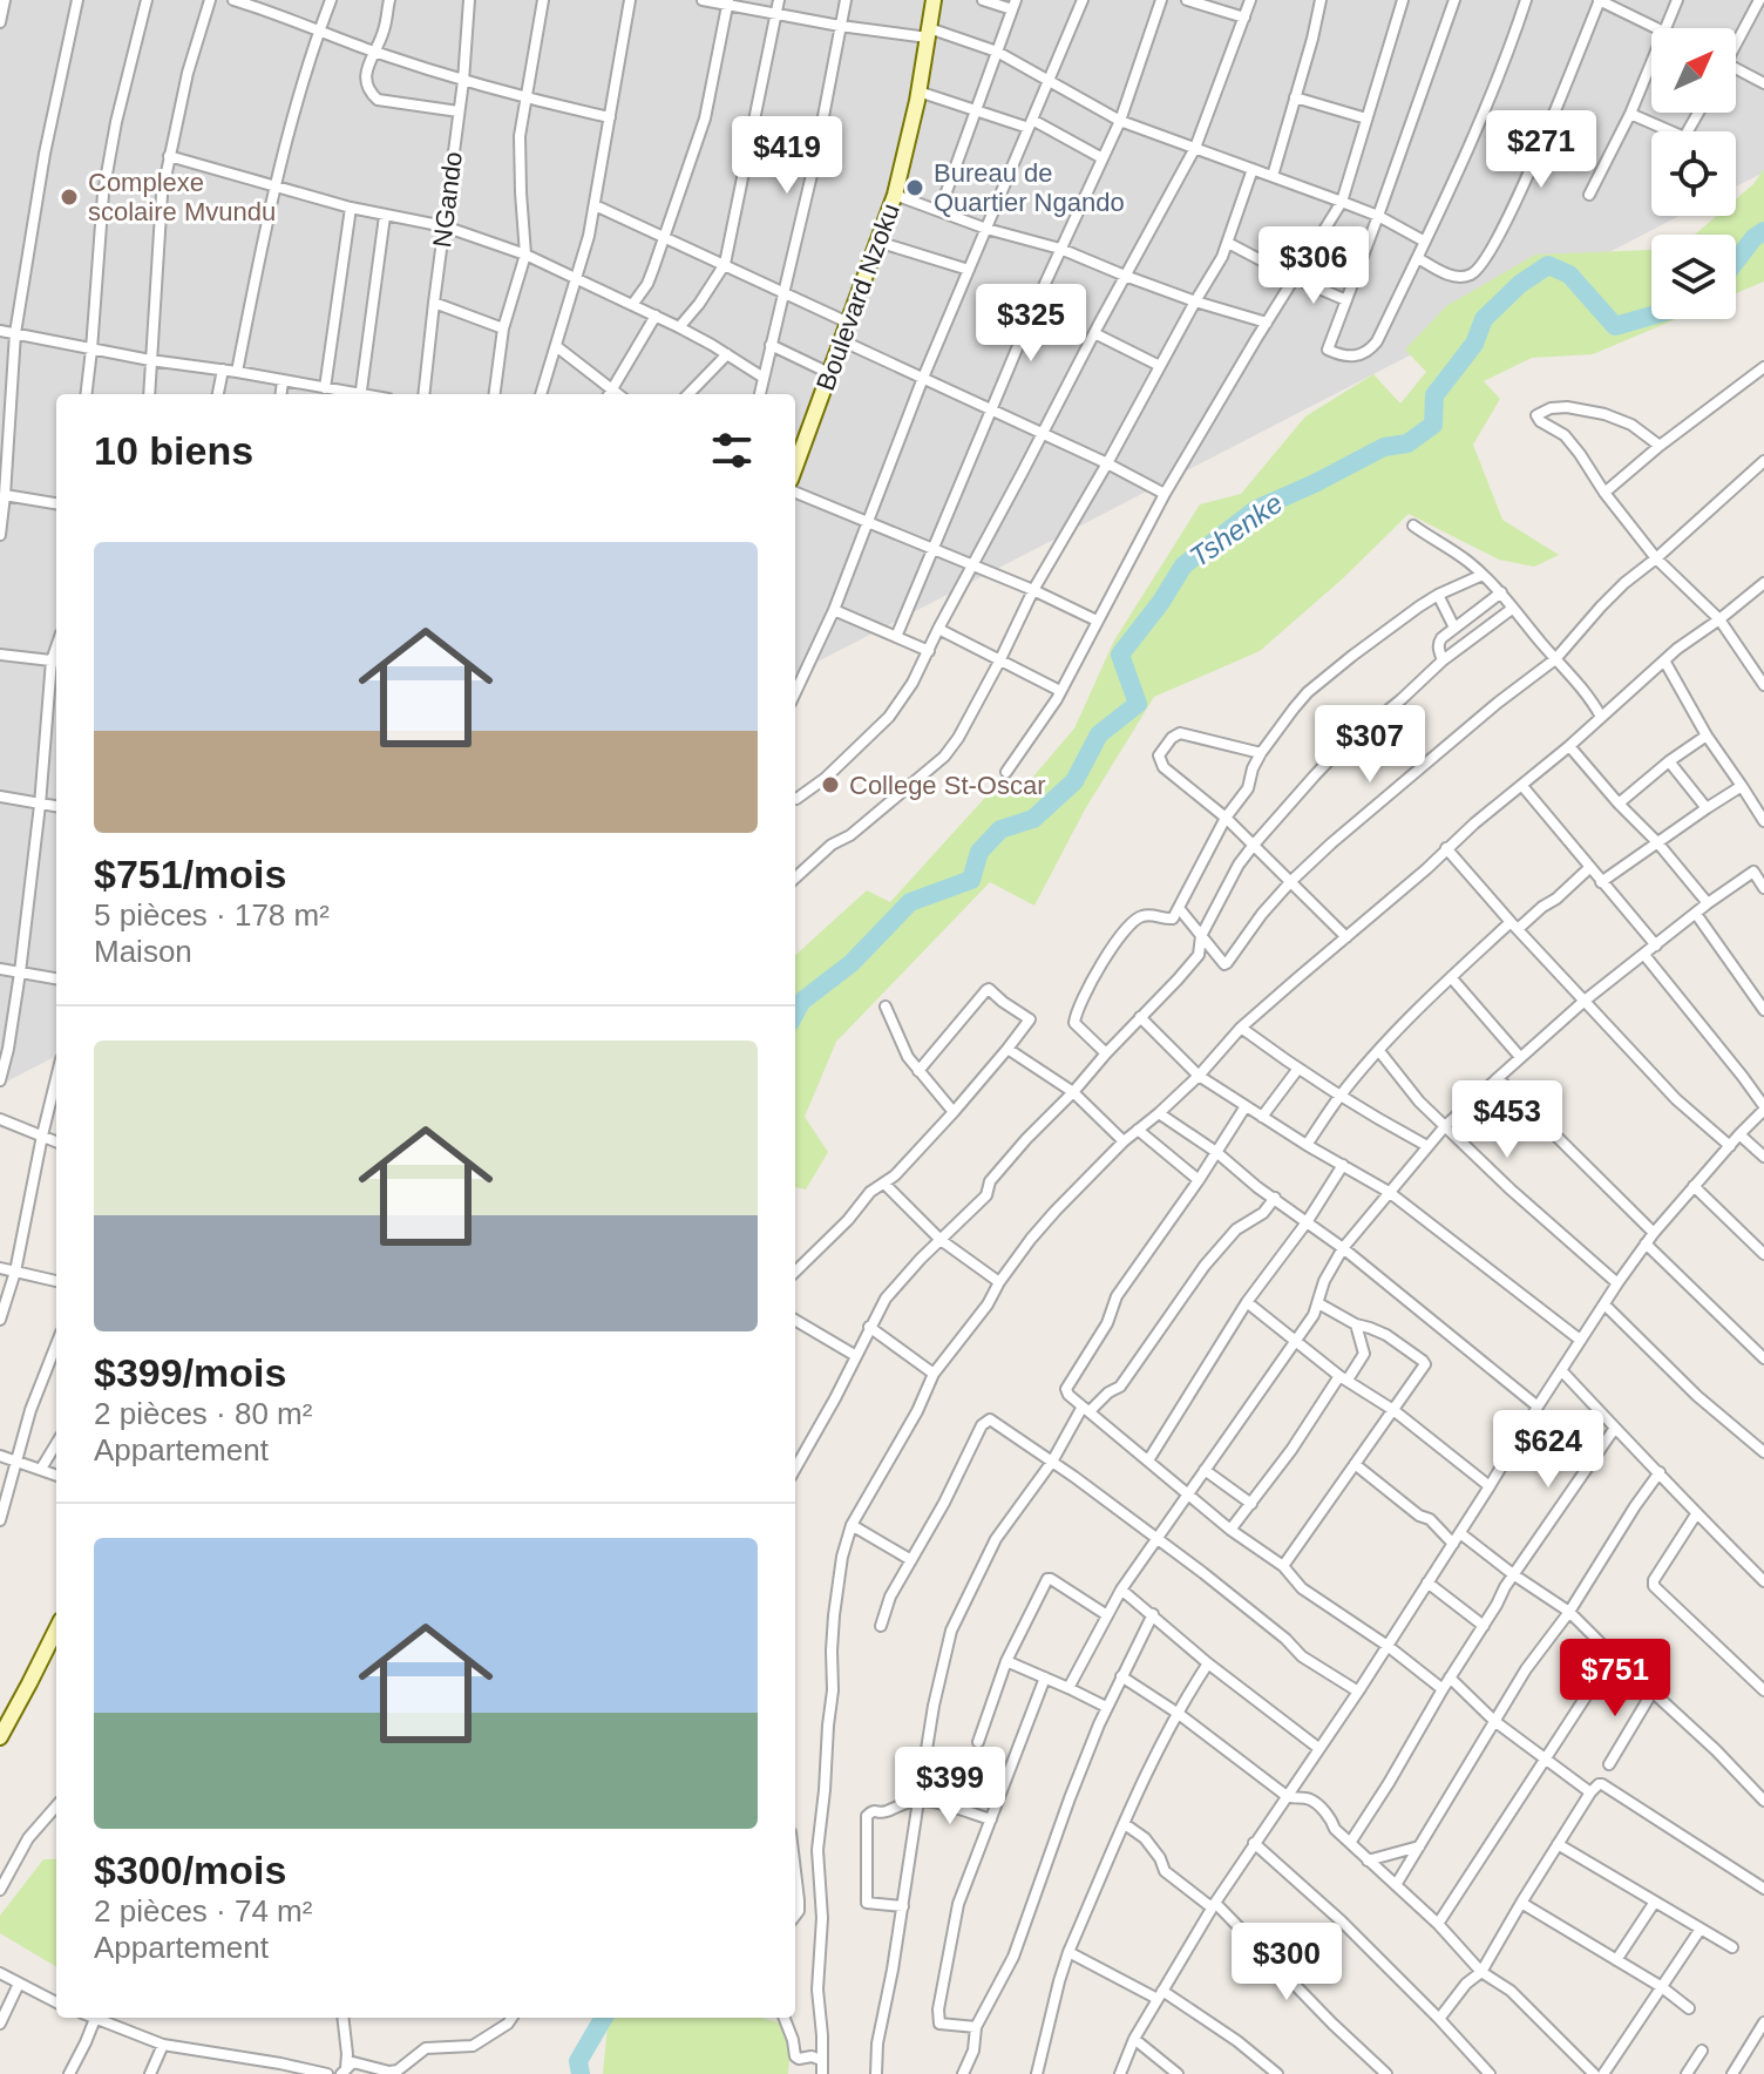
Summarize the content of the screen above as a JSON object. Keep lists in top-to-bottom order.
{
  "streets": {
    "street": ["NGando", "Boulevard Nzoku"]
  },
  "water": ["Tshenke"],
  "places": ["Bureau de Quartier Ngando", "Complexe scolaire Mvundu", "College St-Oscar"],
  "north": "top right",
  "page": {
    "price": [
      "$271",
      "$419",
      "$306",
      "$325",
      "$307",
      "$453",
      "$624",
      "$751",
      "$399",
      "$300"
    ],
    "heading": "10 biens",
    "list": [
      {
        "name": "$751/mois",
        "note": "5 pièces · 178 m² · Maison"
      },
      {
        "name": "$399/mois",
        "note": "2 pièces · 80 m² · Appartement"
      },
      {
        "name": "$300/mois",
        "note": "2 pièces · 74 m² · Appartement"
      }
    ]
  }
}
